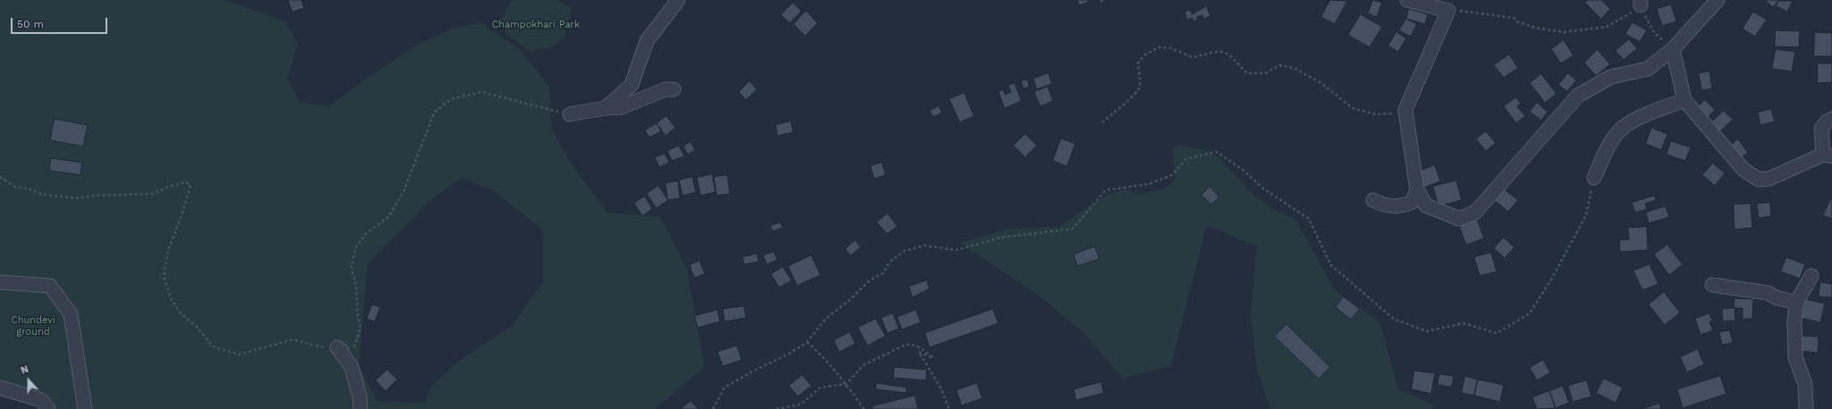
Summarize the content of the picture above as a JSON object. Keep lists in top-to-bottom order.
{
  "parks": ["Champokhari Park", "Chundevi ground"],
  "scale_bar": "50 m",
  "north": "top"
}
